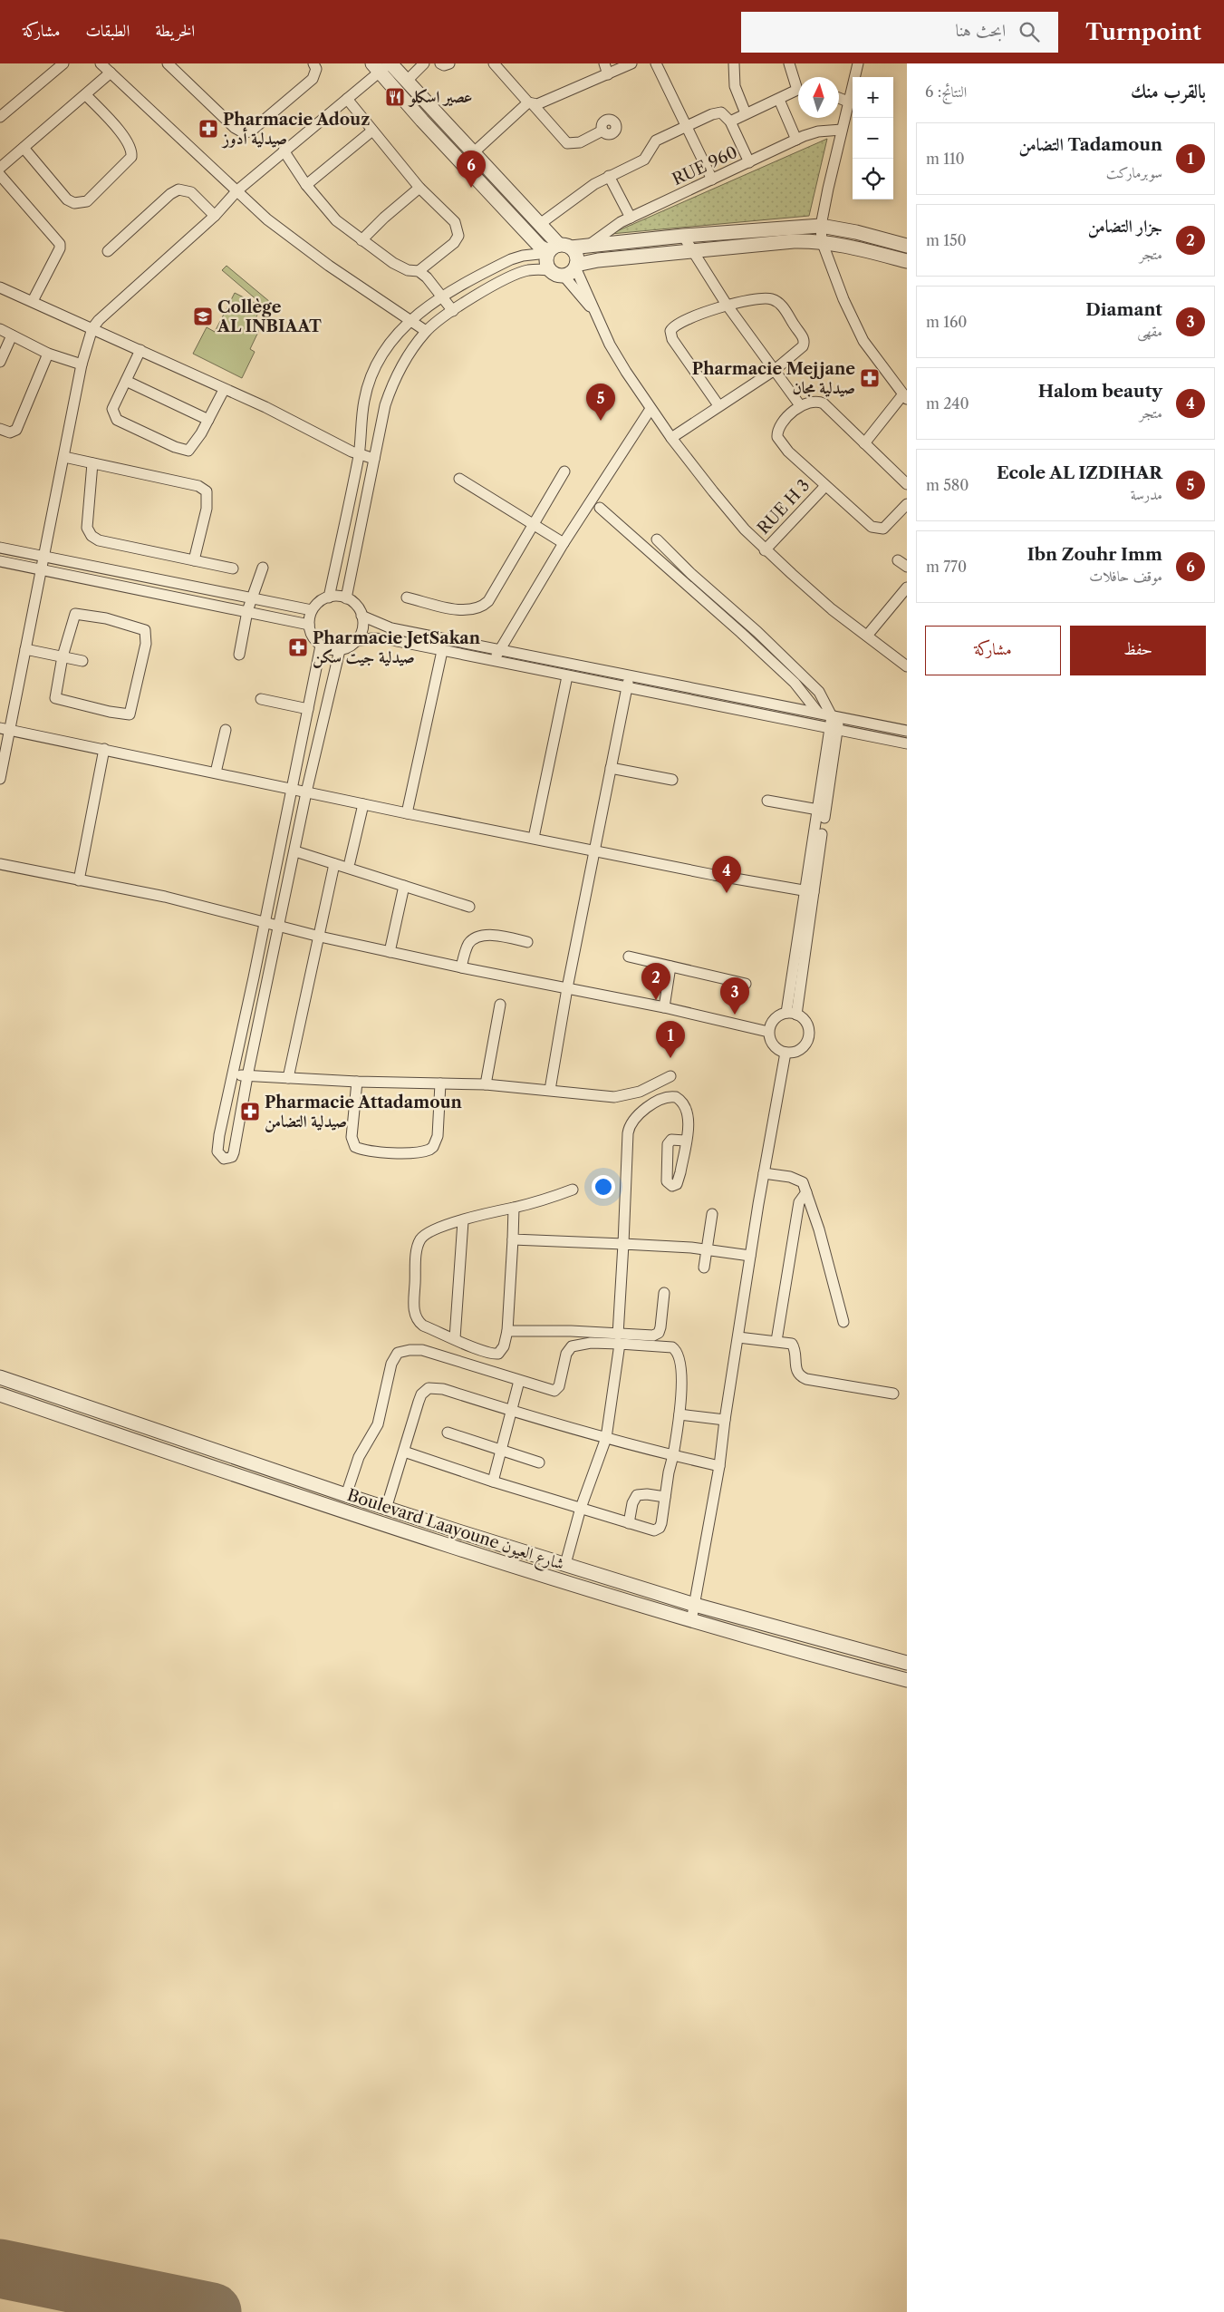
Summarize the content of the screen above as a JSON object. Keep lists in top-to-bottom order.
{
  "streets": {
    "street": ["RUE 960", "RUE H 3", "Boulevard Laayoune شارع العيون"]
  },
  "places": {
    "restaurant": ["عصير اسكلو"],
    "pharmacy": [
      "Pharmacie Adouz صيدلية أدوز",
      "Pharmacie Mejjane صيدلية مجان",
      "Pharmacie JetSakan صيدلية جيت سكن",
      "Pharmacie Attadamoun صيدلية التضامن"
    ],
    "school or university": ["Collège AL INBIAAT"]
  },
  "north": "top",
  "page": {
    "header": "Turnpoint",
    "search": "ابحث هنا",
    "nav": ["الخريطة", "الطبقات", "مشاركة"],
    "heading": ["بالقرب منك", "النتائج: 6"],
    "map_buttons": ["+", "−"],
    "list": [
      {
        "mark": "1",
        "name": "Tadamoun التضامن",
        "note": "سوبرماركت",
        "value": "110 m"
      },
      {
        "mark": "2",
        "name": "جزار التضامن",
        "note": "متجر",
        "value": "150 m"
      },
      {
        "mark": "3",
        "name": "Diamant",
        "note": "مقهى",
        "value": "160 m"
      },
      {
        "mark": "4",
        "name": "Halom beauty",
        "note": "متجر",
        "value": "240 m"
      },
      {
        "mark": "5",
        "name": "Ecole AL IZDIHAR",
        "note": "مدرسة",
        "value": "580 m"
      },
      {
        "mark": "6",
        "name": "Ibn Zouhr Imm",
        "note": "موقف حافلات",
        "value": "770 m"
      }
    ],
    "pins": [
      "6",
      "5",
      "4",
      "2",
      "3",
      "1"
    ],
    "buttons": ["حفظ", "مشاركة"]
  }
}
